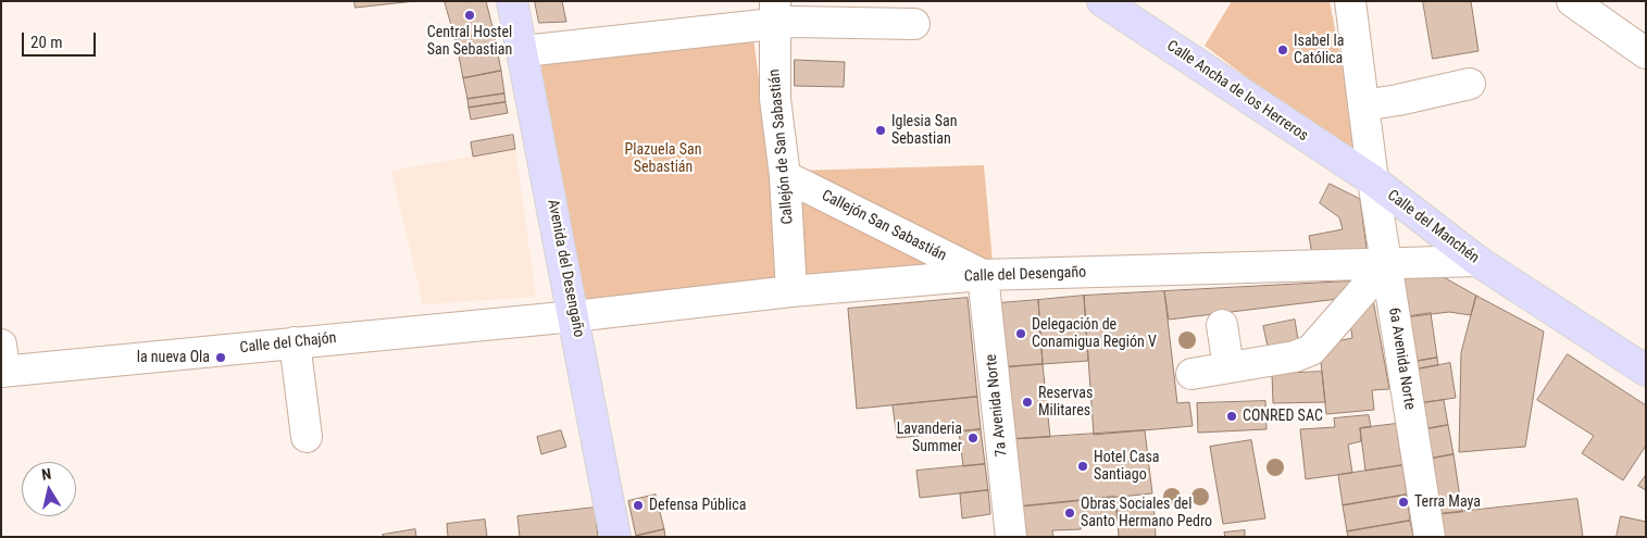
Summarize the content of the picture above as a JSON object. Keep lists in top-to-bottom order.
{
  "streets": {
    "main road": ["Calle Ancha de los Herreros", "Calle del Manchén", "Avenida del Desengaño"],
    "street": [
      "Callejón de San Sabastián",
      "Callejón San Sabastián",
      "Calle del Desengaño",
      "Calle del Chajón",
      "6a Avenida Norte",
      "7a Avenida Norte"
    ]
  },
  "crossings": [
    ["Calle Ancha de los Herreros", "Calle del Manchén"],
    ["Calle Ancha de los Herreros", "6a Avenida Norte"],
    ["Callejón de San Sabastián", "Callejón San Sabastián"],
    ["Callejón de San Sabastián", "Calle del Desengaño"],
    ["Callejón San Sabastián", "Calle del Desengaño"],
    ["Callejón San Sabastián", "7a Avenida Norte"],
    ["Calle del Manchén", "Calle del Desengaño"],
    ["Calle del Manchén", "6a Avenida Norte"],
    ["Avenida del Desengaño", "Calle del Desengaño"],
    ["Avenida del Desengaño", "Calle del Chajón"],
    ["Calle del Desengaño", "Calle del Chajón"],
    ["Calle del Desengaño", "6a Avenida Norte"],
    ["Calle del Desengaño", "7a Avenida Norte"]
  ],
  "parks": ["Plazuela San Sebastián"],
  "places": [
    "Central Hostel San Sebastian",
    "Isabel la Católica",
    "Iglesia San Sebastian",
    "Delegación de Conamigua Región V",
    "la nueva Ola",
    "Reservas Militares",
    "CONRED SAC",
    "Lavanderia Summer",
    "Hotel Casa Santiago",
    "Terra Maya",
    "Defensa Pública",
    "Obras Sociales del Santo Hermano Pedro"
  ],
  "scale_bar": "20 m",
  "north": "top"
}
